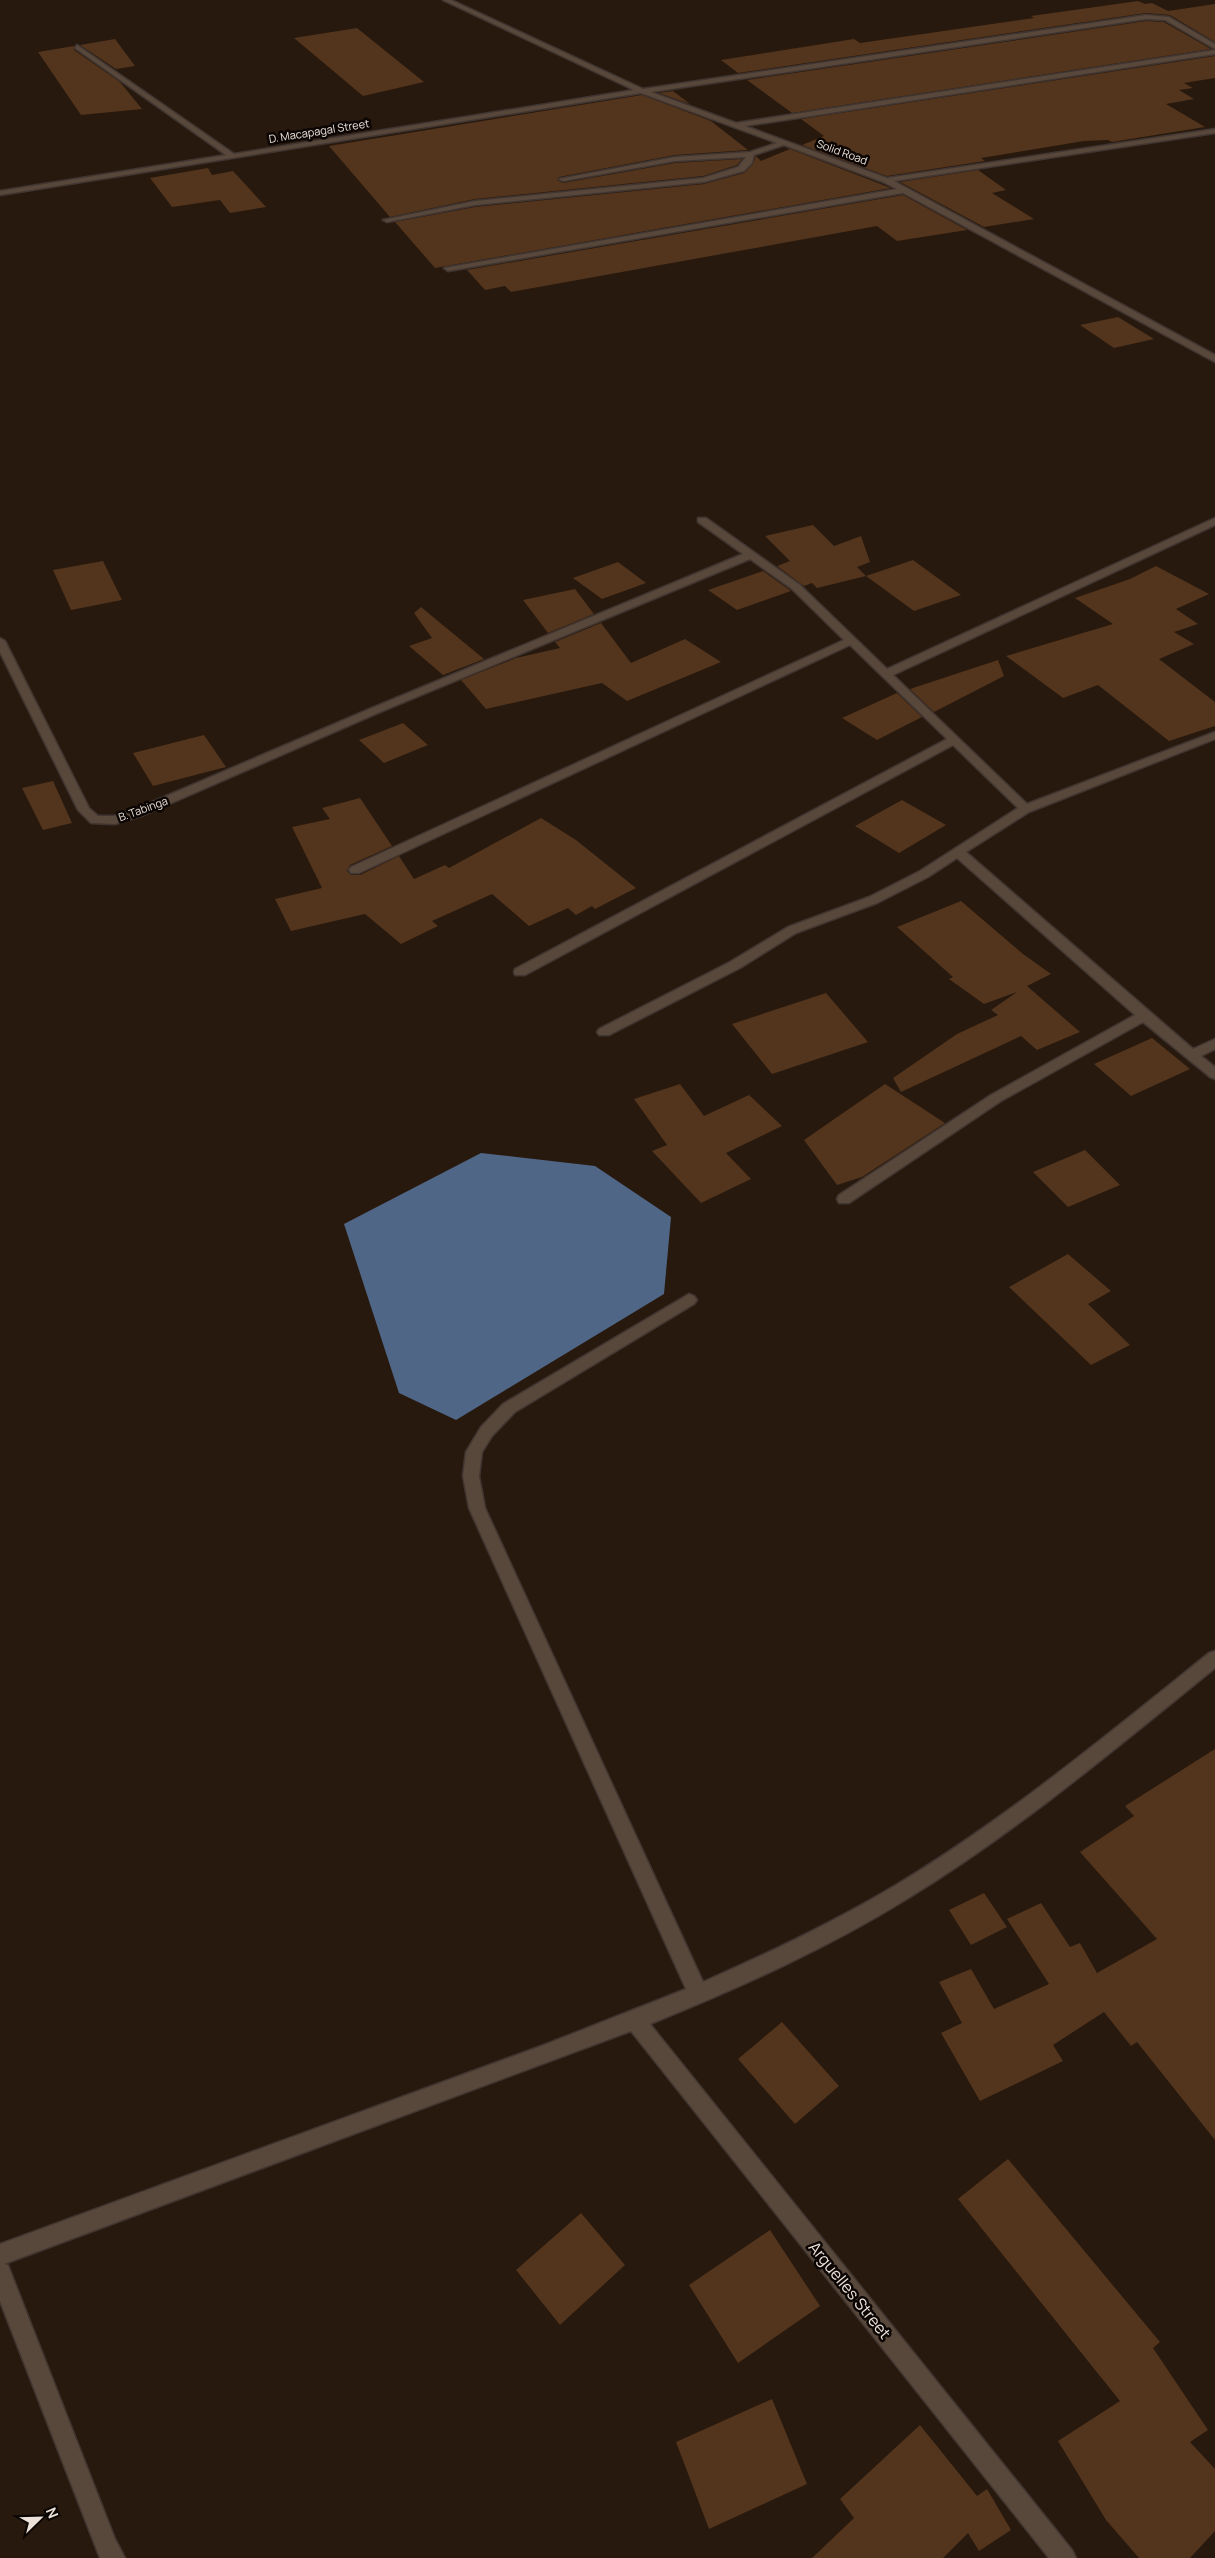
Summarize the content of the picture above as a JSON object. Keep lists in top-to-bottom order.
{
  "streets": {
    "street": [
      "D. Macapagal Street",
      "Solid Road",
      "B. Tabinga",
      "Arguelles Street"
    ]
  },
  "crossings": [
    ["D. Macapagal Street", "Solid Road"]
  ],
  "north": "top right"
}
